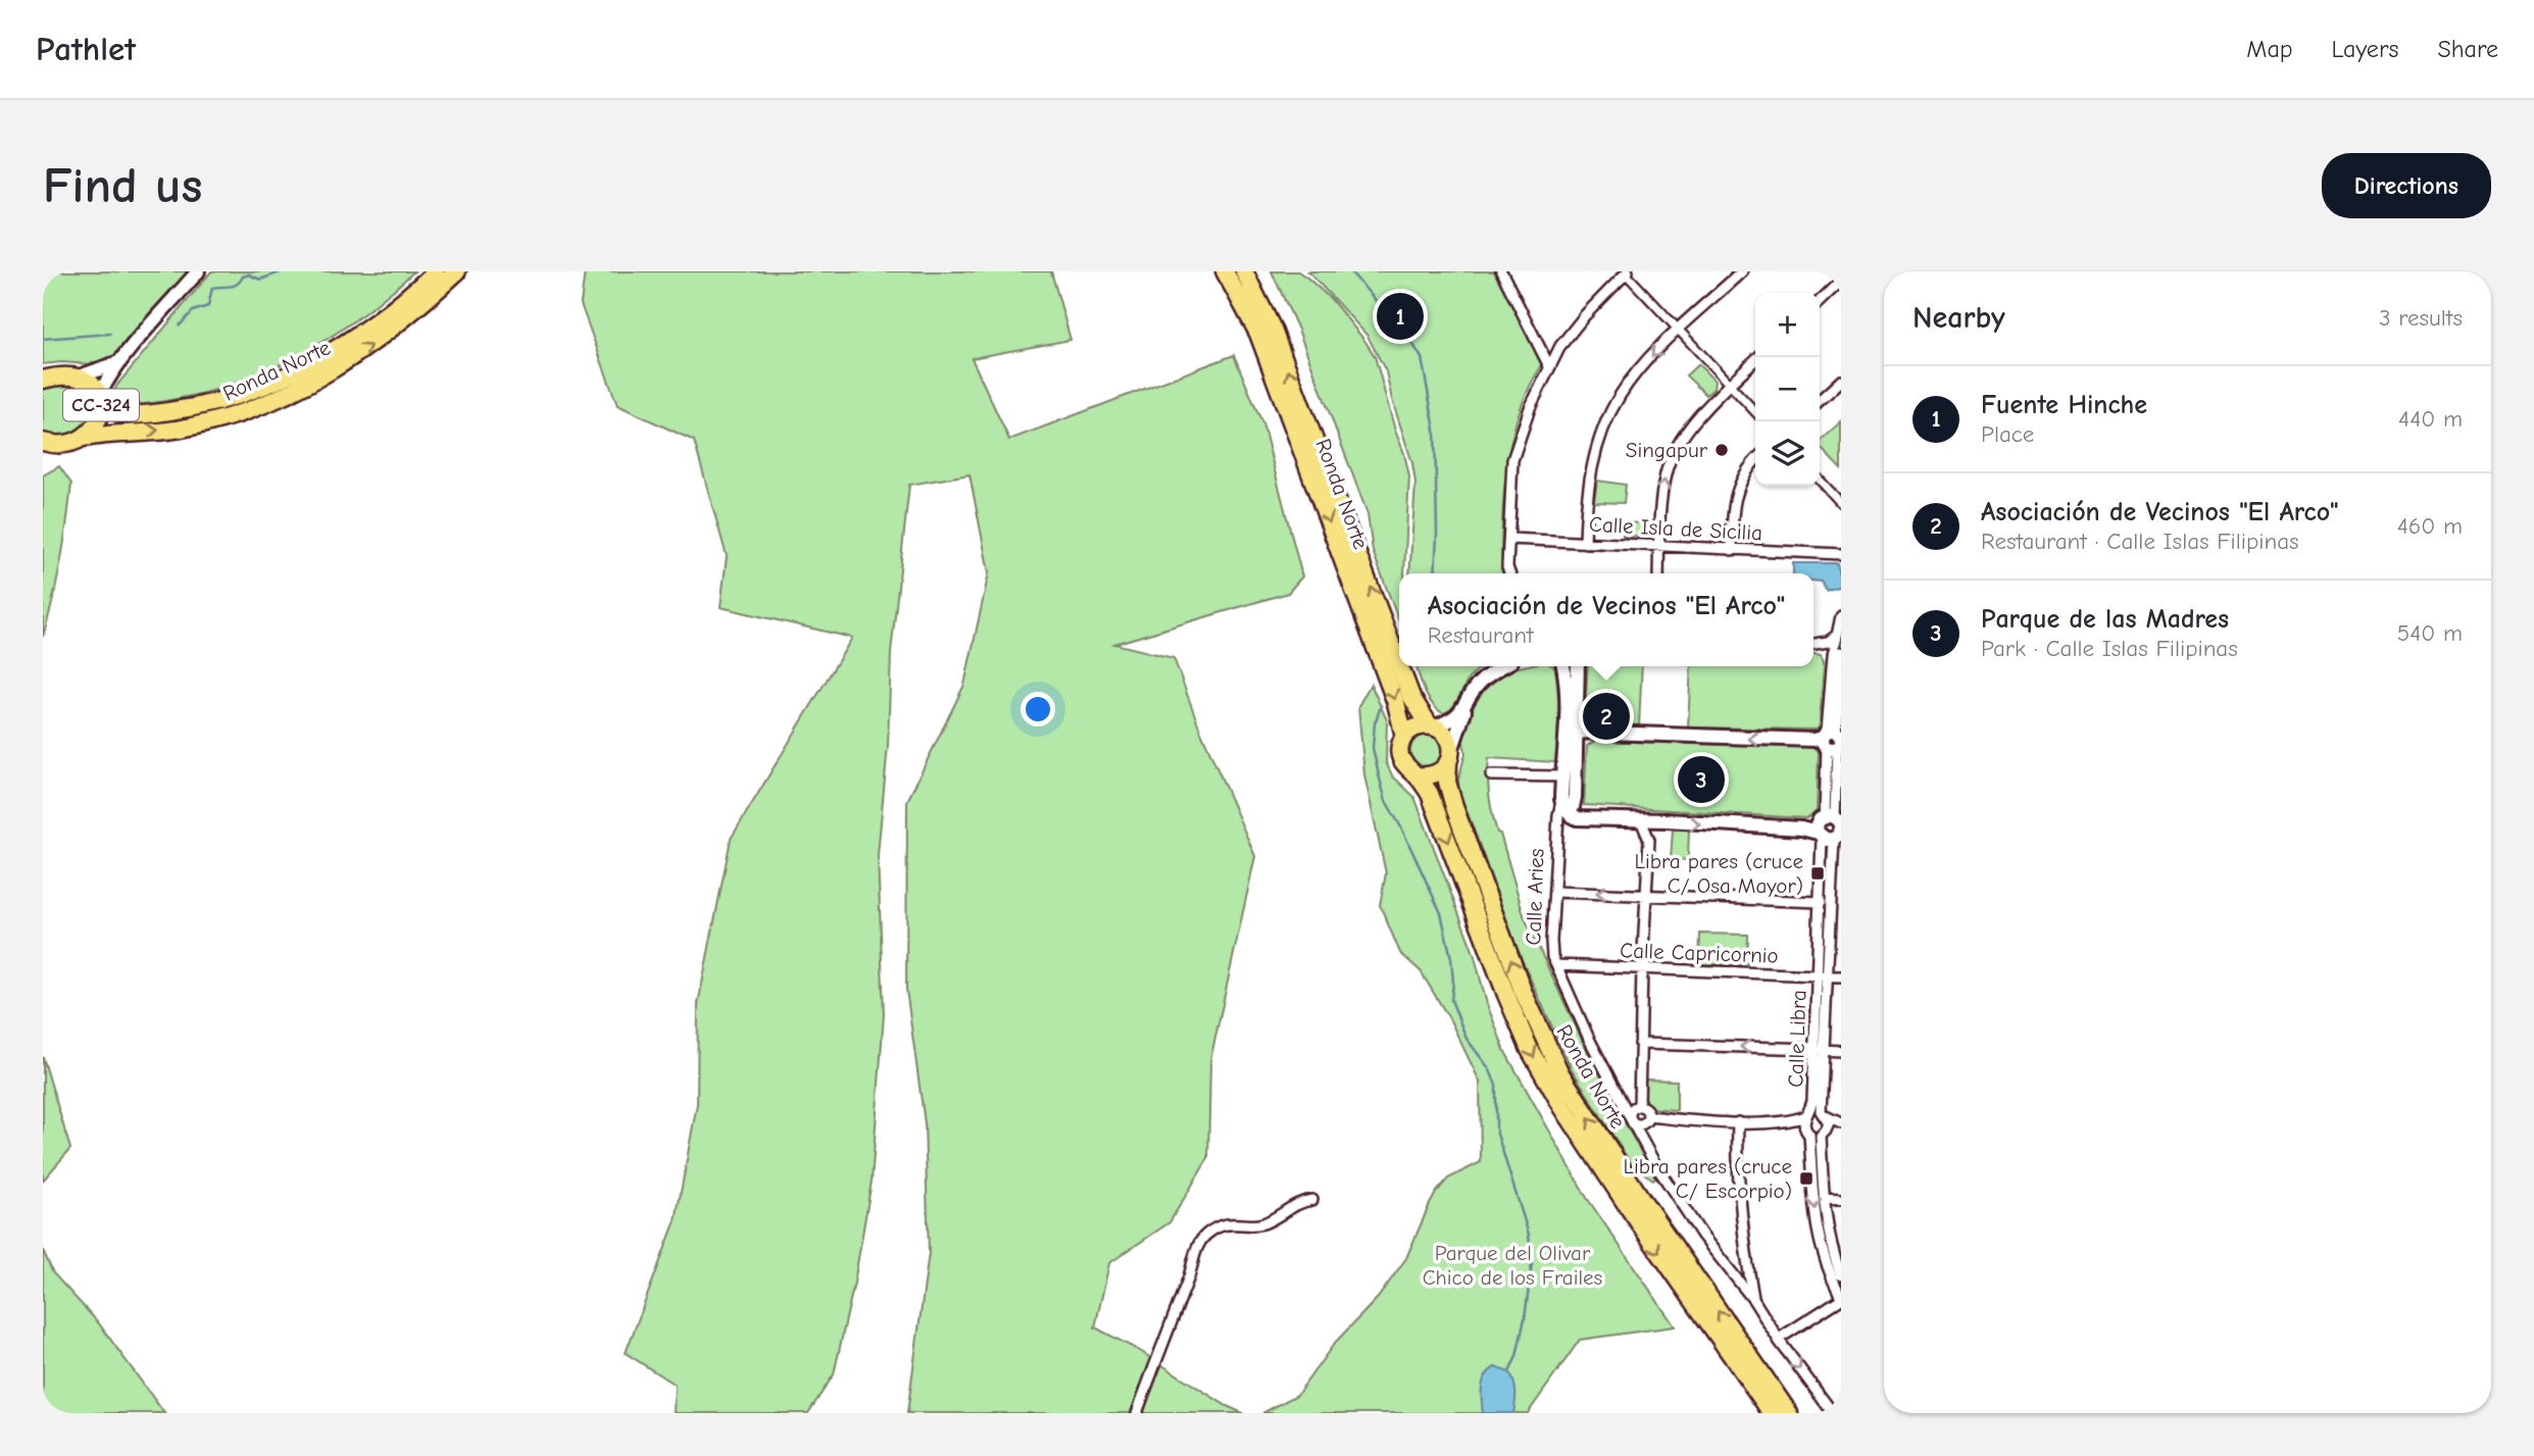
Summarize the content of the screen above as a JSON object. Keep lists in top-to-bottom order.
{
  "streets": {
    "highway": ["Ronda Norte", "CC-324"],
    "main road": ["Calle Aries"],
    "street": ["Calle Isla de Sicilia", "Calle Capricornio", "Calle Libra"]
  },
  "crossings": [
    ["Ronda Norte", "CC-324"],
    ["Calle Aries", "Calle Capricornio"],
    ["Calle Capricornio", "Calle Libra"]
  ],
  "parks": ["Parque del Olivar Chico de los Frailes"],
  "places": {
    "other": ["Singapur"],
    "transit": ["Libra pares (cruce C/ Osa Mayor)", "Libra pares (cruce C/ Escorpio)"]
  },
  "page": {
    "header": "Pathlet",
    "nav": ["Map", "Layers", "Share"],
    "buttons": "Directions",
    "title": "Find us",
    "heading": ["Nearby", "3 results"],
    "pins": ["1", "2", "3"],
    "map_buttons": ["+", "−"],
    "list": [
      {
        "mark": "1",
        "name": "Fuente Hinche",
        "note": "Place",
        "value": "440 m"
      },
      {
        "mark": "2",
        "name": "Asociación de Vecinos \"El Arco\"",
        "note": "Restaurant · Calle Islas Filipinas",
        "value": "460 m"
      },
      {
        "mark": "3",
        "name": "Parque de las Madres",
        "note": "Park · Calle Islas Filipinas",
        "value": "540 m"
      }
    ],
    "popup": ["Asociación de Vecinos \"El Arco\"", "Restaurant"]
  }
}
